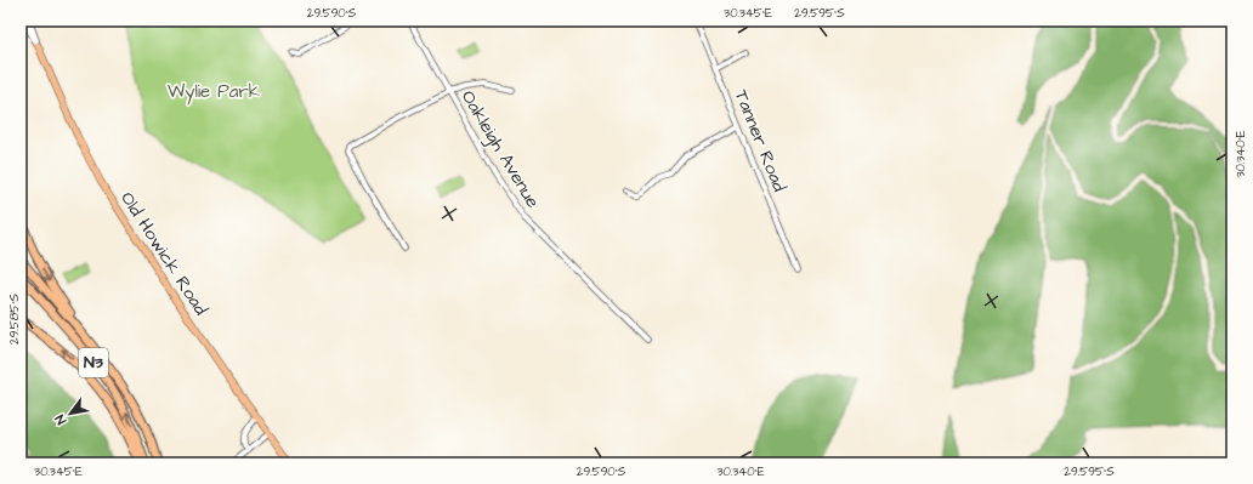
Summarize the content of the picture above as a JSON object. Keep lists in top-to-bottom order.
{
  "streets": {
    "highway": ["N3"],
    "main road": ["Old Howick Road"],
    "street": ["Tanner Road", "Oakleigh Avenue"]
  },
  "parks": ["Wylie Park"],
  "north": "bottom left",
  "coordinates": [
    "29.590°S",
    "30.345°E",
    "29.595°S",
    "30.340°E",
    "29.585°S"
  ]
}
